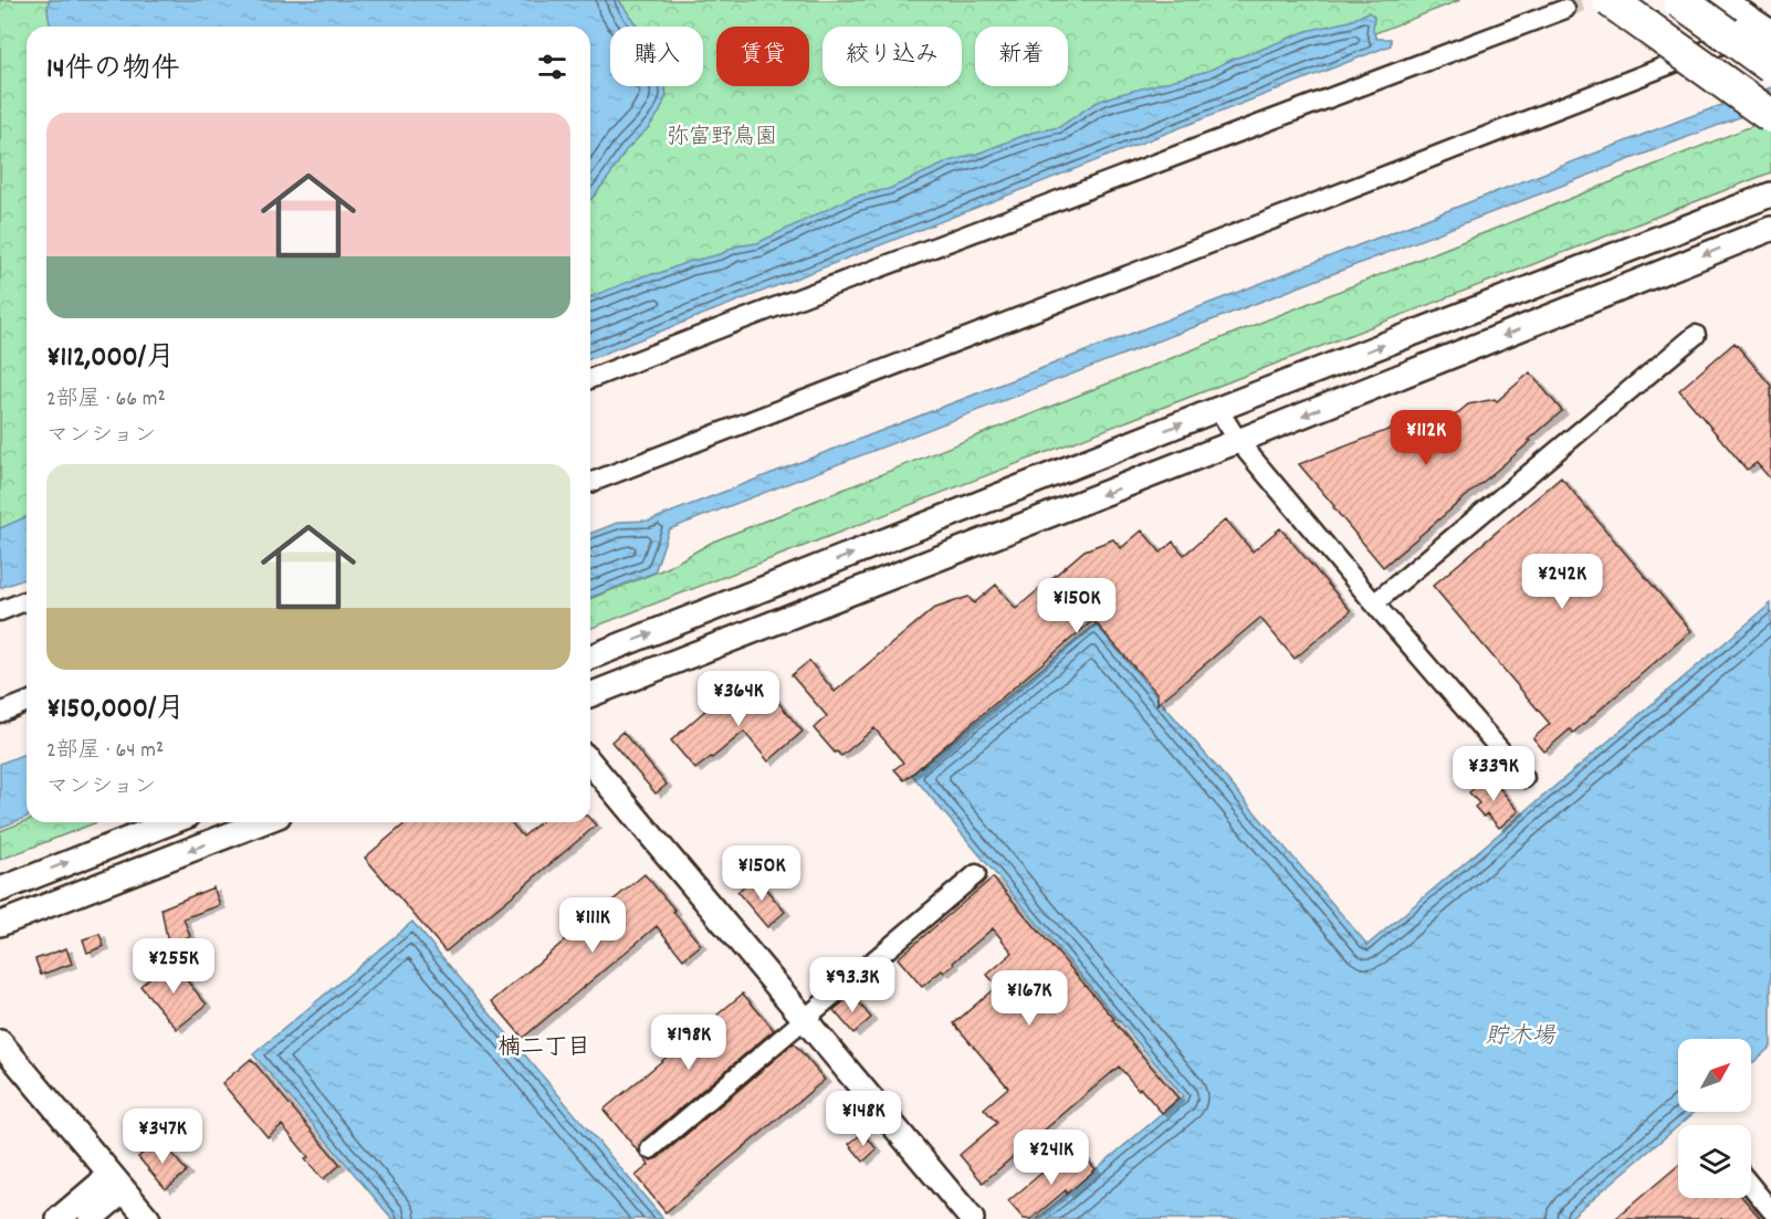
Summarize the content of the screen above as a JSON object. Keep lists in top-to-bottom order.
{
  "districts": ["楠二丁目"],
  "water": ["貯木場"],
  "parks": ["弥富野鳥園"],
  "north": "top right",
  "page": {
    "chip": [
      "購入",
      "賃貸",
      "絞り込み",
      "新着"
    ],
    "heading": "14件の物件",
    "list": [
      {
        "name": "¥112,000/月",
        "note": "2部屋 · 66 m² · マンション"
      },
      {
        "name": "¥150,000/月",
        "note": "2部屋 · 64 m² · マンション"
      }
    ],
    "price": [
      "¥112K",
      "¥242K",
      "¥150K",
      "¥364K",
      "¥339K",
      "¥150K",
      "¥111K",
      "¥255K",
      "¥93.3K",
      "¥167K",
      "¥198K",
      "¥148K",
      "¥347K",
      "¥241K"
    ]
  }
}
